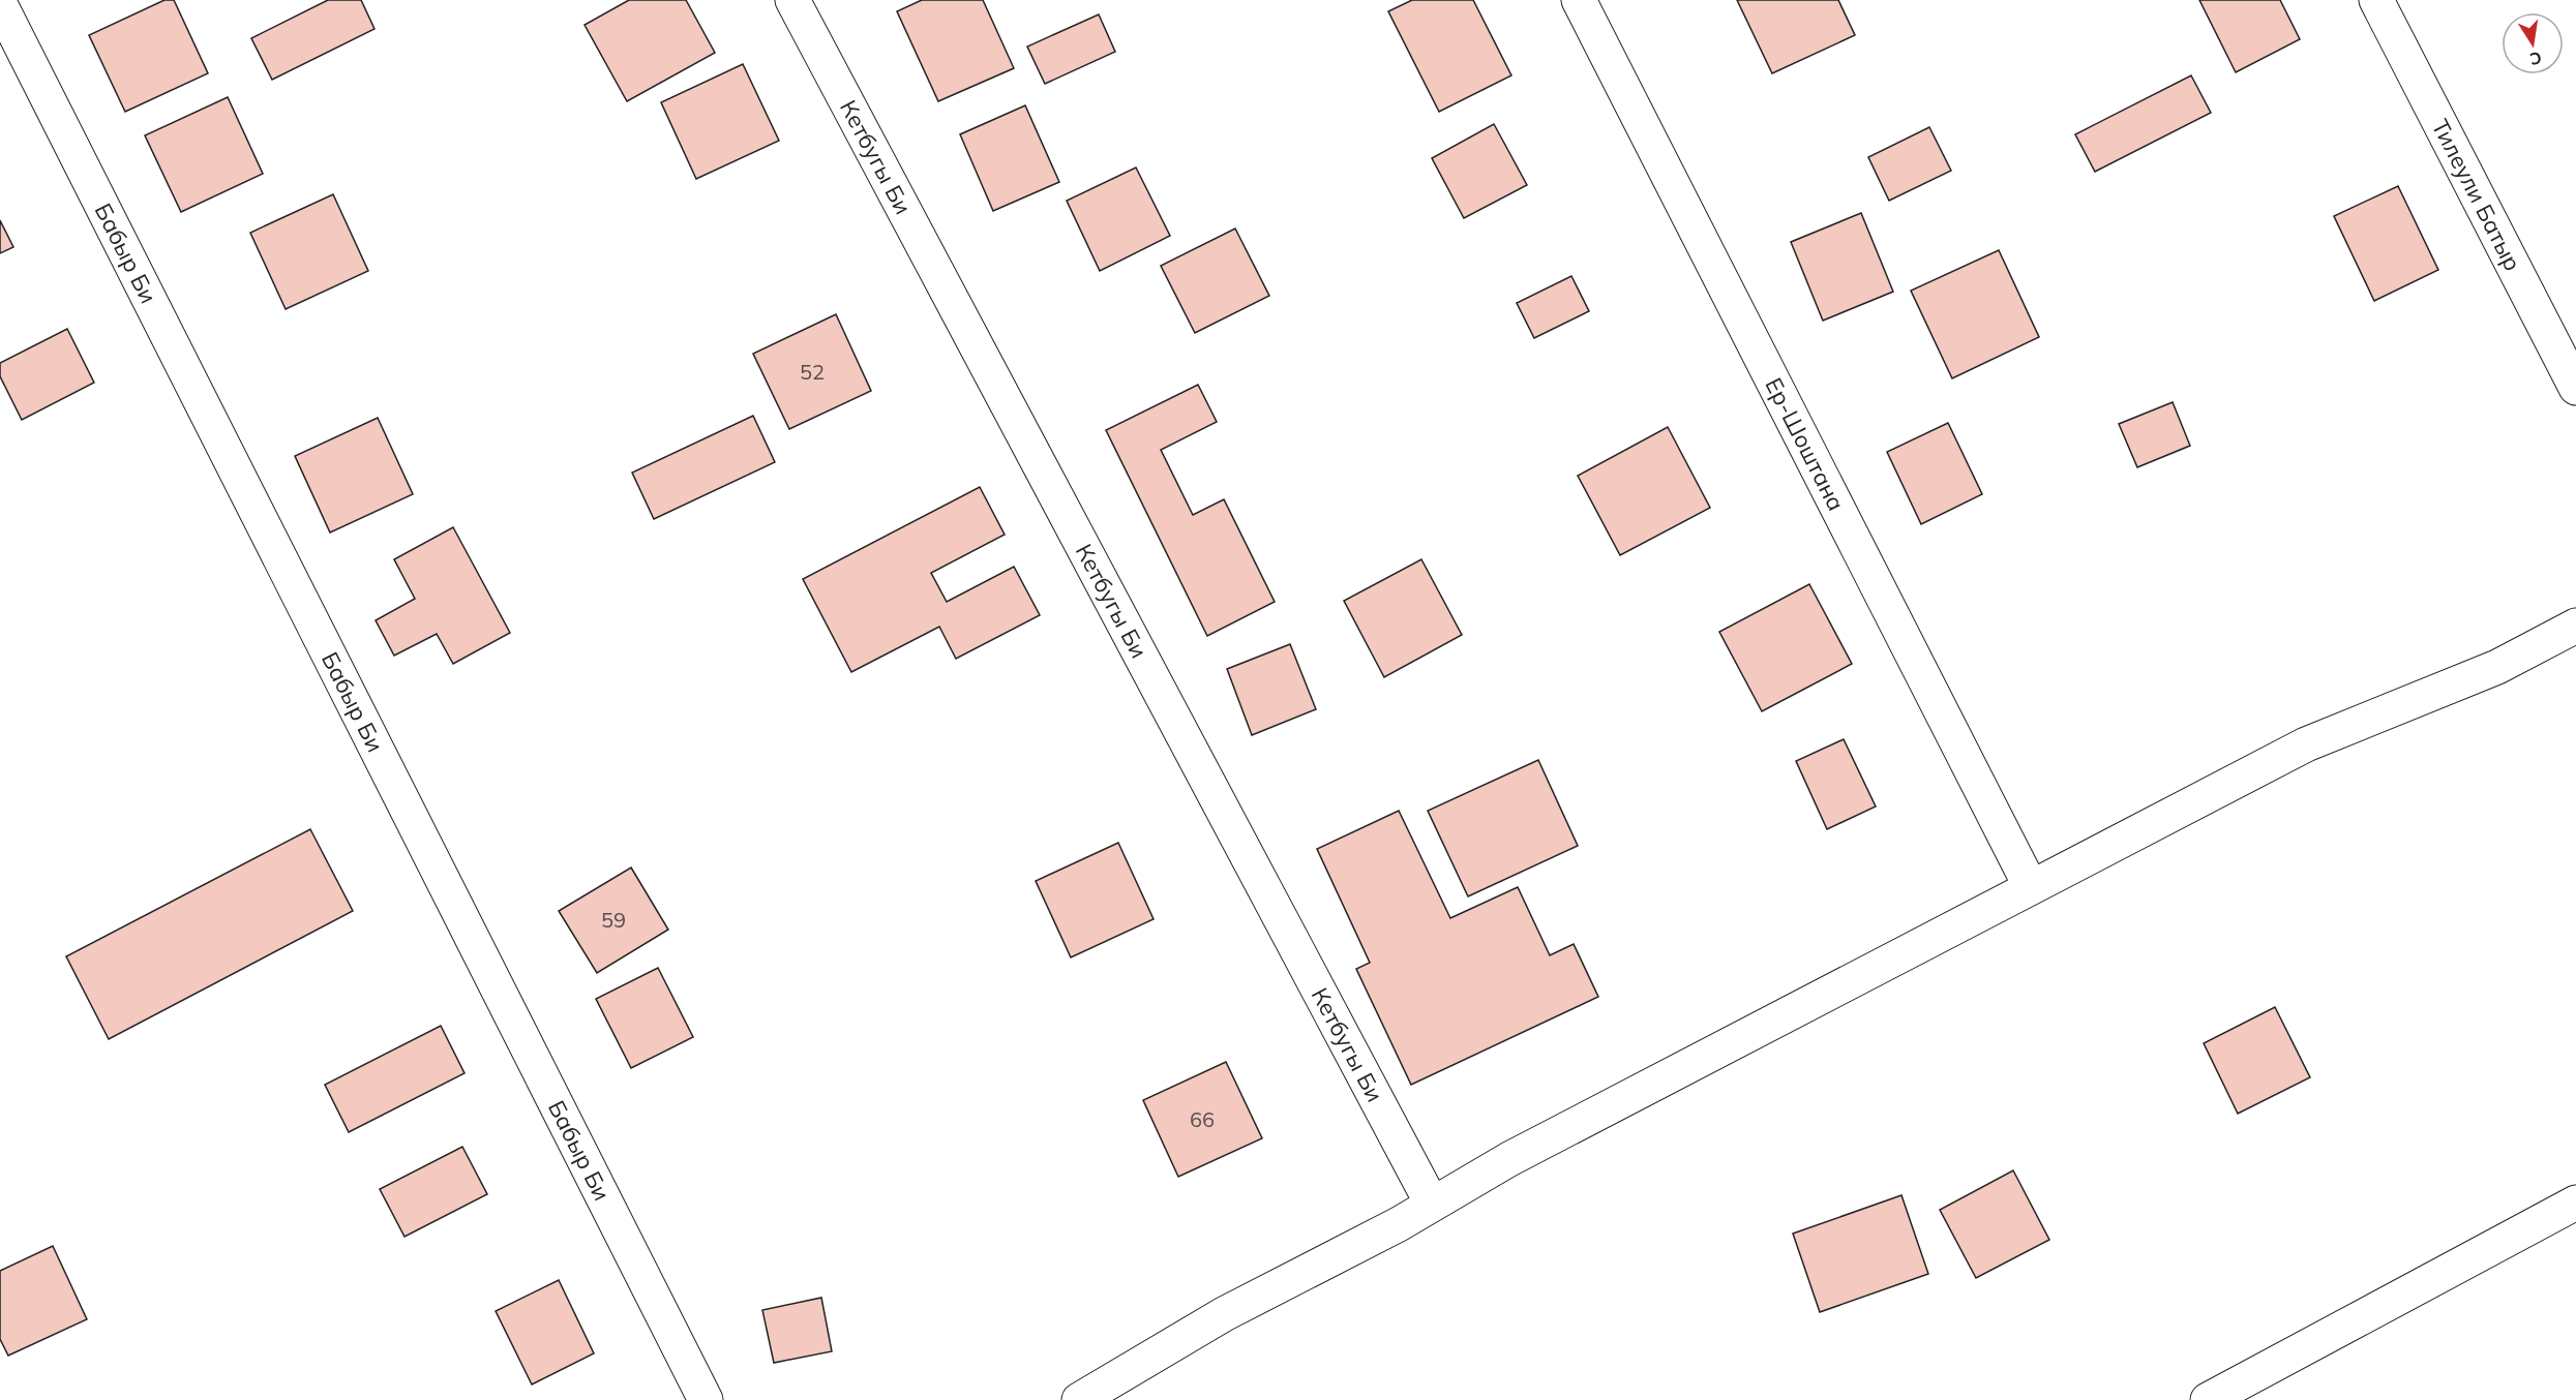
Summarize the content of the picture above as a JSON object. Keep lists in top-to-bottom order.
{
  "streets": {
    "street": [
      "Кетбугы Би",
      "Тилеули Батыр",
      "Бабыр Би",
      "Ер-Шоштана"
    ]
  },
  "house_numbers": ["52", "59", "66"],
  "north": "bottom"
}
